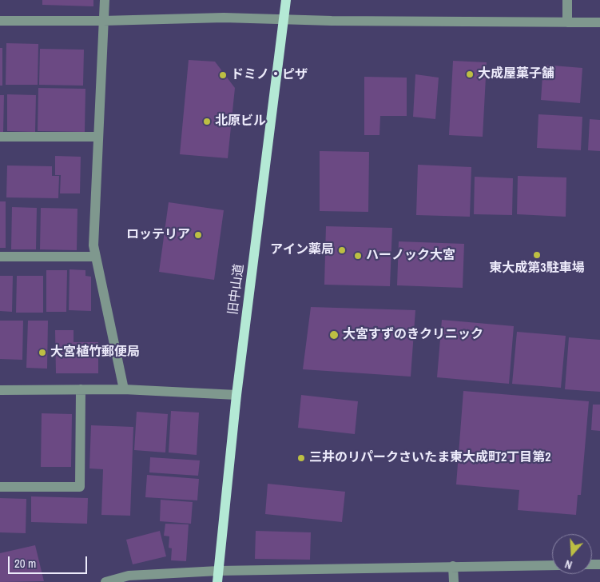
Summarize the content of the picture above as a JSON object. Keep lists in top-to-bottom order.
{
  "streets": {
    "main road": ["旧中山道"]
  },
  "places": [
    "大成屋菓子舗",
    "ドミノ・ピザ",
    "北原ビル",
    "ロッテリア",
    "アイン薬局",
    "東大成第3駐車場",
    "ハーノック大宮",
    "大宮すずのきクリニック",
    "大宮植竹郵便局",
    "三井のリパークさいたま東大成町2丁目第2"
  ],
  "scale_bar": "20 m",
  "north": "bottom"
}
